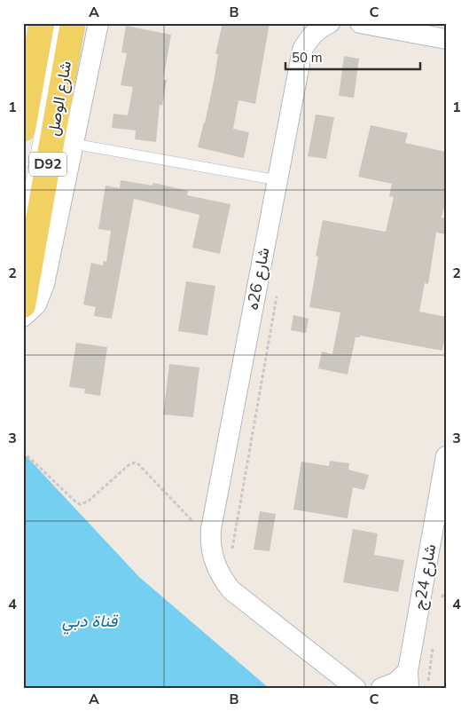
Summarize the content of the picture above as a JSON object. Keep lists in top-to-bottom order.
{
  "streets": {
    "main road": ["شارع الوصل", "D92"],
    "street": ["شارع 26ه", "شارع 24ج"]
  },
  "water": ["قناة دبي"],
  "scale_bar": "50 m",
  "grid": {
    "columns": ["A", "B", "C"],
    "rows": [
      "1",
      "2",
      "3",
      "4"
    ]
  }
}
